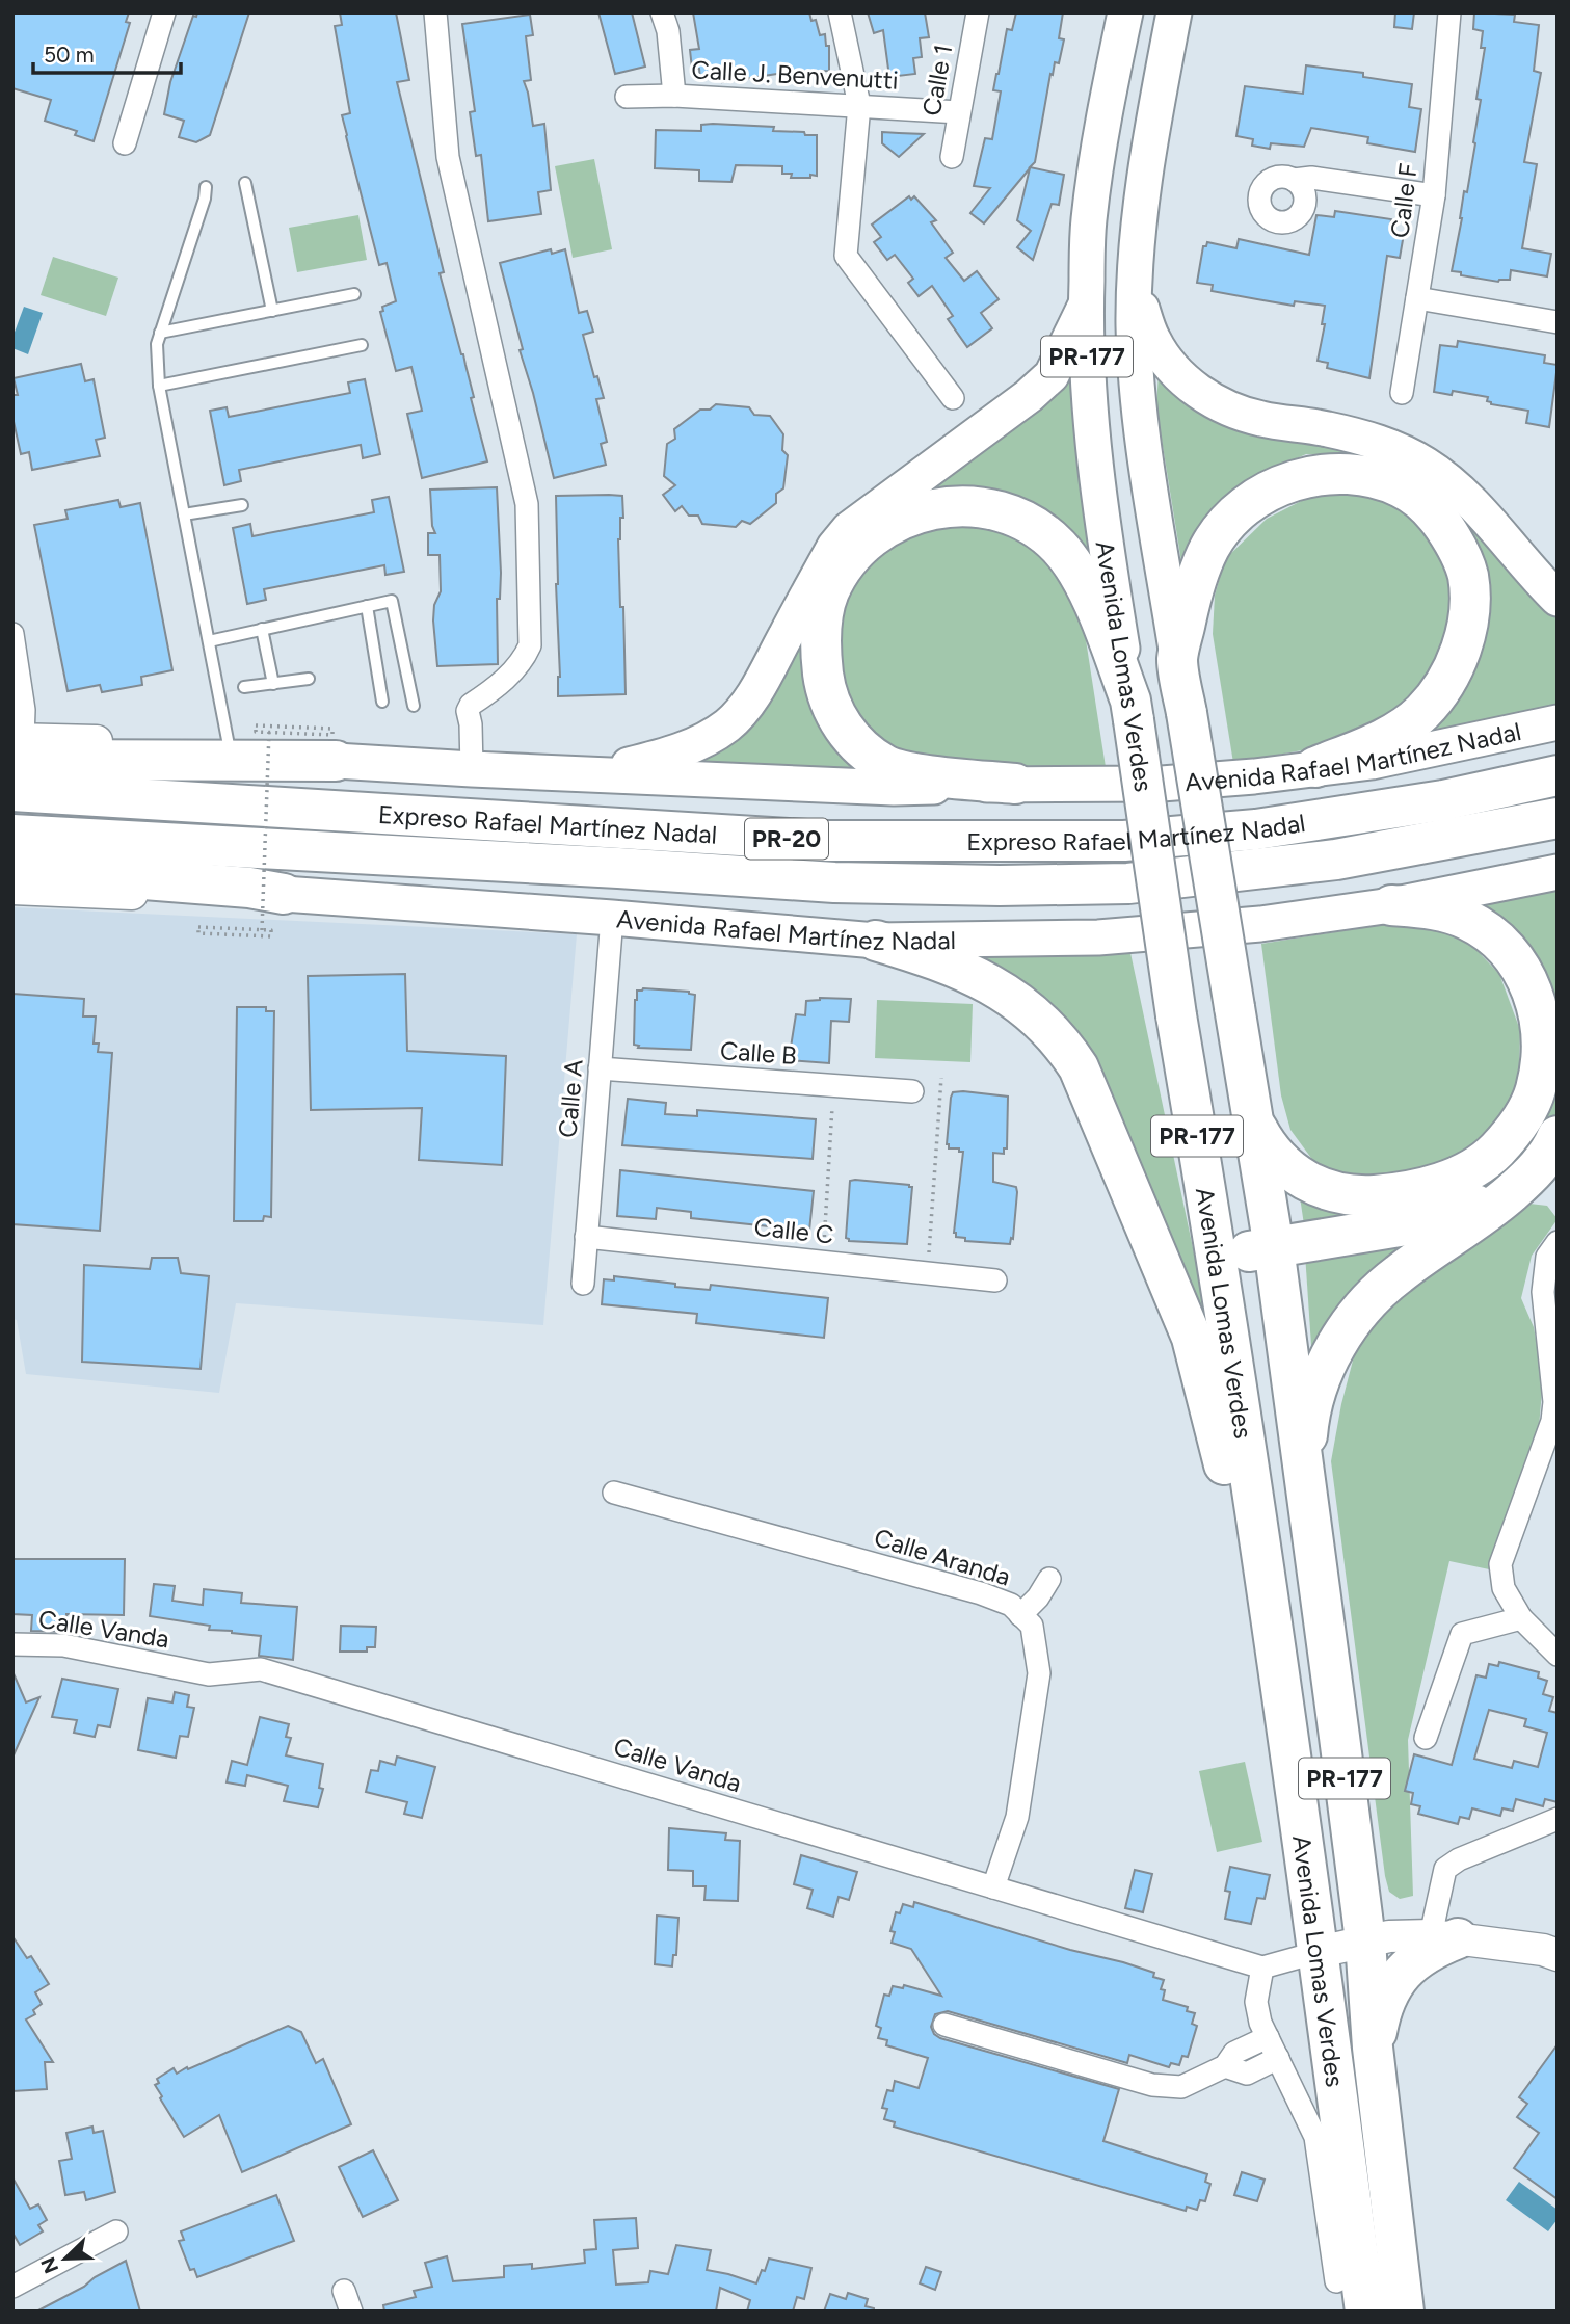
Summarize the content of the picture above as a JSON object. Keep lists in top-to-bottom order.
{
  "streets": {
    "highway": [
      "PR-177",
      "Avenida Lomas Verdes",
      "Expreso Rafael Martínez Nadal",
      "PR-20"
    ],
    "main road": ["Avenida Rafael Martínez Nadal"],
    "street": [
      "Calle J. Benvenutti",
      "Calle 1",
      "Calle F",
      "Calle B",
      "Calle A",
      "Calle C",
      "Calle Aranda",
      "Calle Vanda"
    ]
  },
  "crossings": [
    ["Calle J. Benvenutti", "Calle 1"],
    ["Avenida Rafael Martínez Nadal", "Calle A"],
    ["Calle B", "Calle A"],
    ["Calle A", "Calle C"],
    ["Calle Aranda", "Calle Vanda"]
  ],
  "scale_bar": "50 m",
  "north": "bottom left"
}
